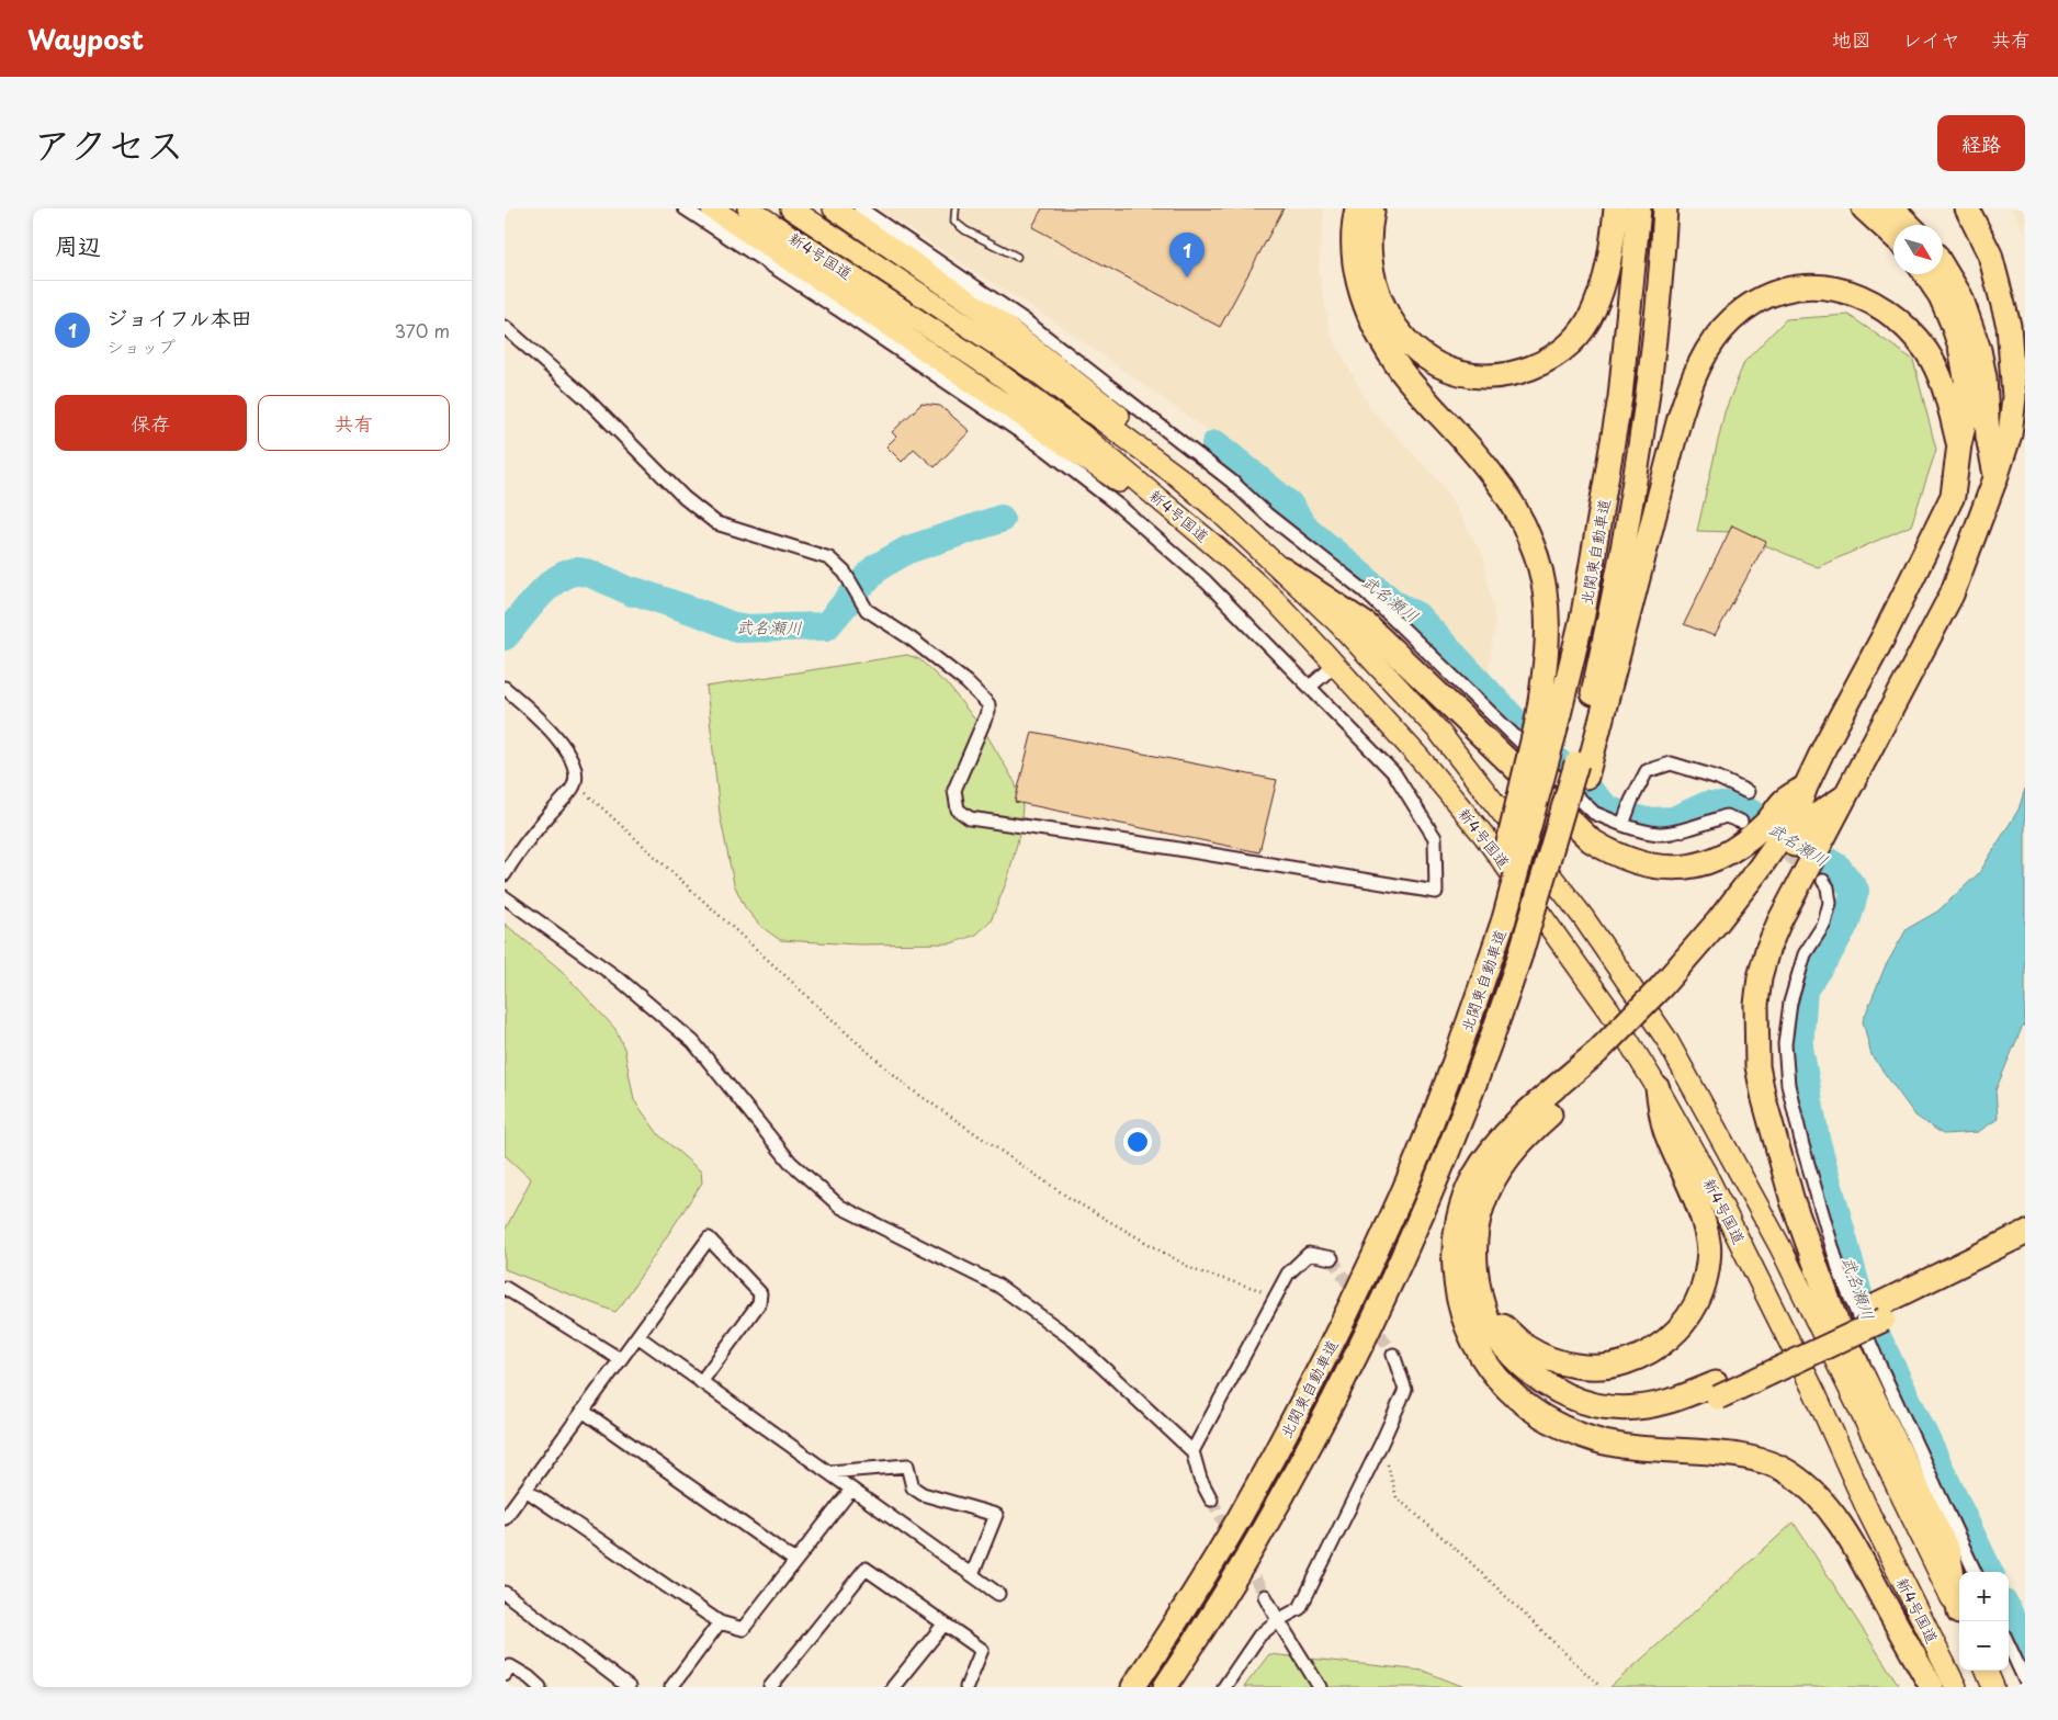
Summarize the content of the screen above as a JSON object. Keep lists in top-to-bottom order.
{
  "streets": {
    "highway": ["新4号国道", "北関東自動車道"]
  },
  "water": ["武名瀬川"],
  "north": "bottom right",
  "page": {
    "header": "Waypost",
    "nav": ["地図", "レイヤ", "共有"],
    "title": "アクセス",
    "buttons": [
      "経路",
      ["保存", "共有"]
    ],
    "heading": "周辺",
    "pins": "1",
    "list": [
      {
        "mark": "1",
        "name": "ジョイフル本田",
        "note": "ショップ",
        "value": "370 m"
      }
    ],
    "map_buttons": ["+", "−"]
  }
}
